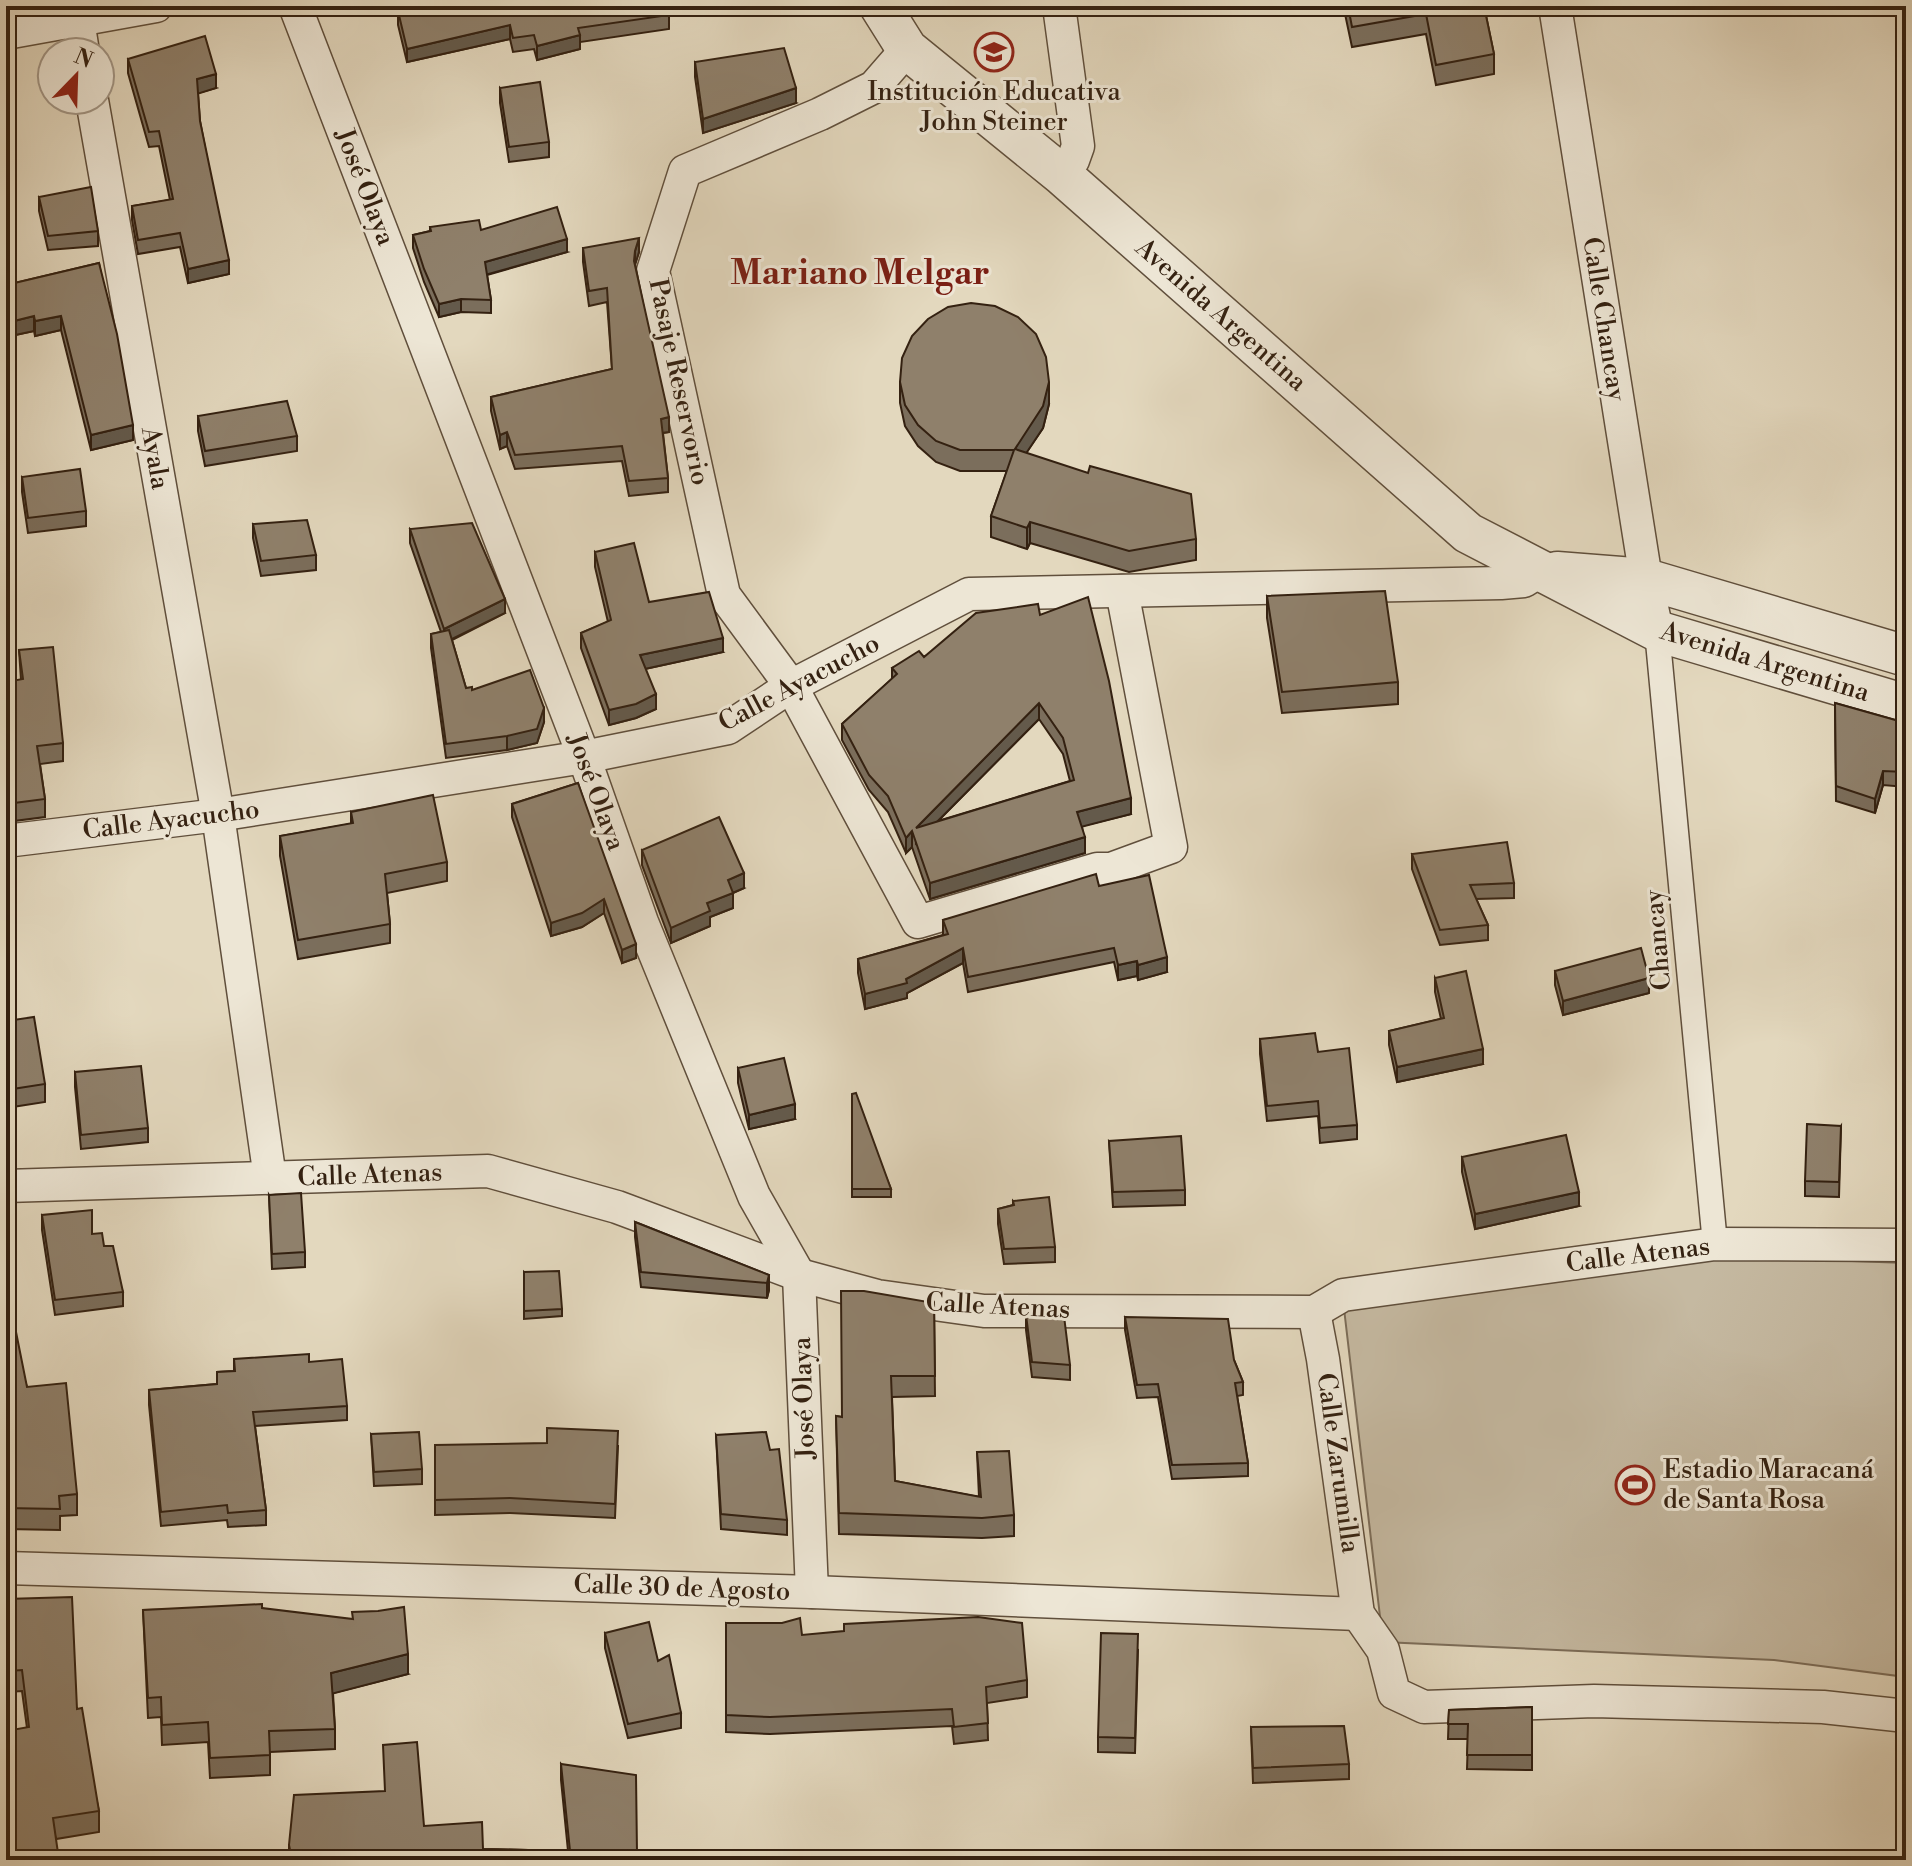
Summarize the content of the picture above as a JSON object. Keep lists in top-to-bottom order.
{
  "streets": {
    "street": [
      "José Olaya",
      "Avenida Argentina",
      "Calle Chancay",
      "Pasaje Reservorio",
      "Ayala",
      "Calle Ayacucho",
      "Chancay",
      "Calle Atenas",
      "Calle Zarumilla",
      "Calle 30 de Agosto"
    ]
  },
  "crossings": [
    ["José Olaya", "Calle Ayacucho"],
    ["José Olaya", "Calle Atenas"],
    ["José Olaya", "Calle 30 de Agosto"],
    ["Avenida Argentina", "Calle Chancay"],
    ["Avenida Argentina", "Pasaje Reservorio"],
    ["Avenida Argentina", "Calle Ayacucho"],
    ["Avenida Argentina", "Chancay"],
    ["Calle Chancay", "Chancay"],
    ["Pasaje Reservorio", "Calle Ayacucho"],
    ["Ayala", "Calle Ayacucho"],
    ["Ayala", "Calle Atenas"],
    ["Chancay", "Calle Atenas"],
    ["Calle Atenas", "Calle Zarumilla"],
    ["Calle Zarumilla", "Calle 30 de Agosto"]
  ],
  "districts": ["Mariano Melgar"],
  "places": {
    "school or university": ["Institución Educativa John Steiner"],
    "sports": ["Estadio Maracaná de Santa Rosa"]
  },
  "north": "top right"
}
